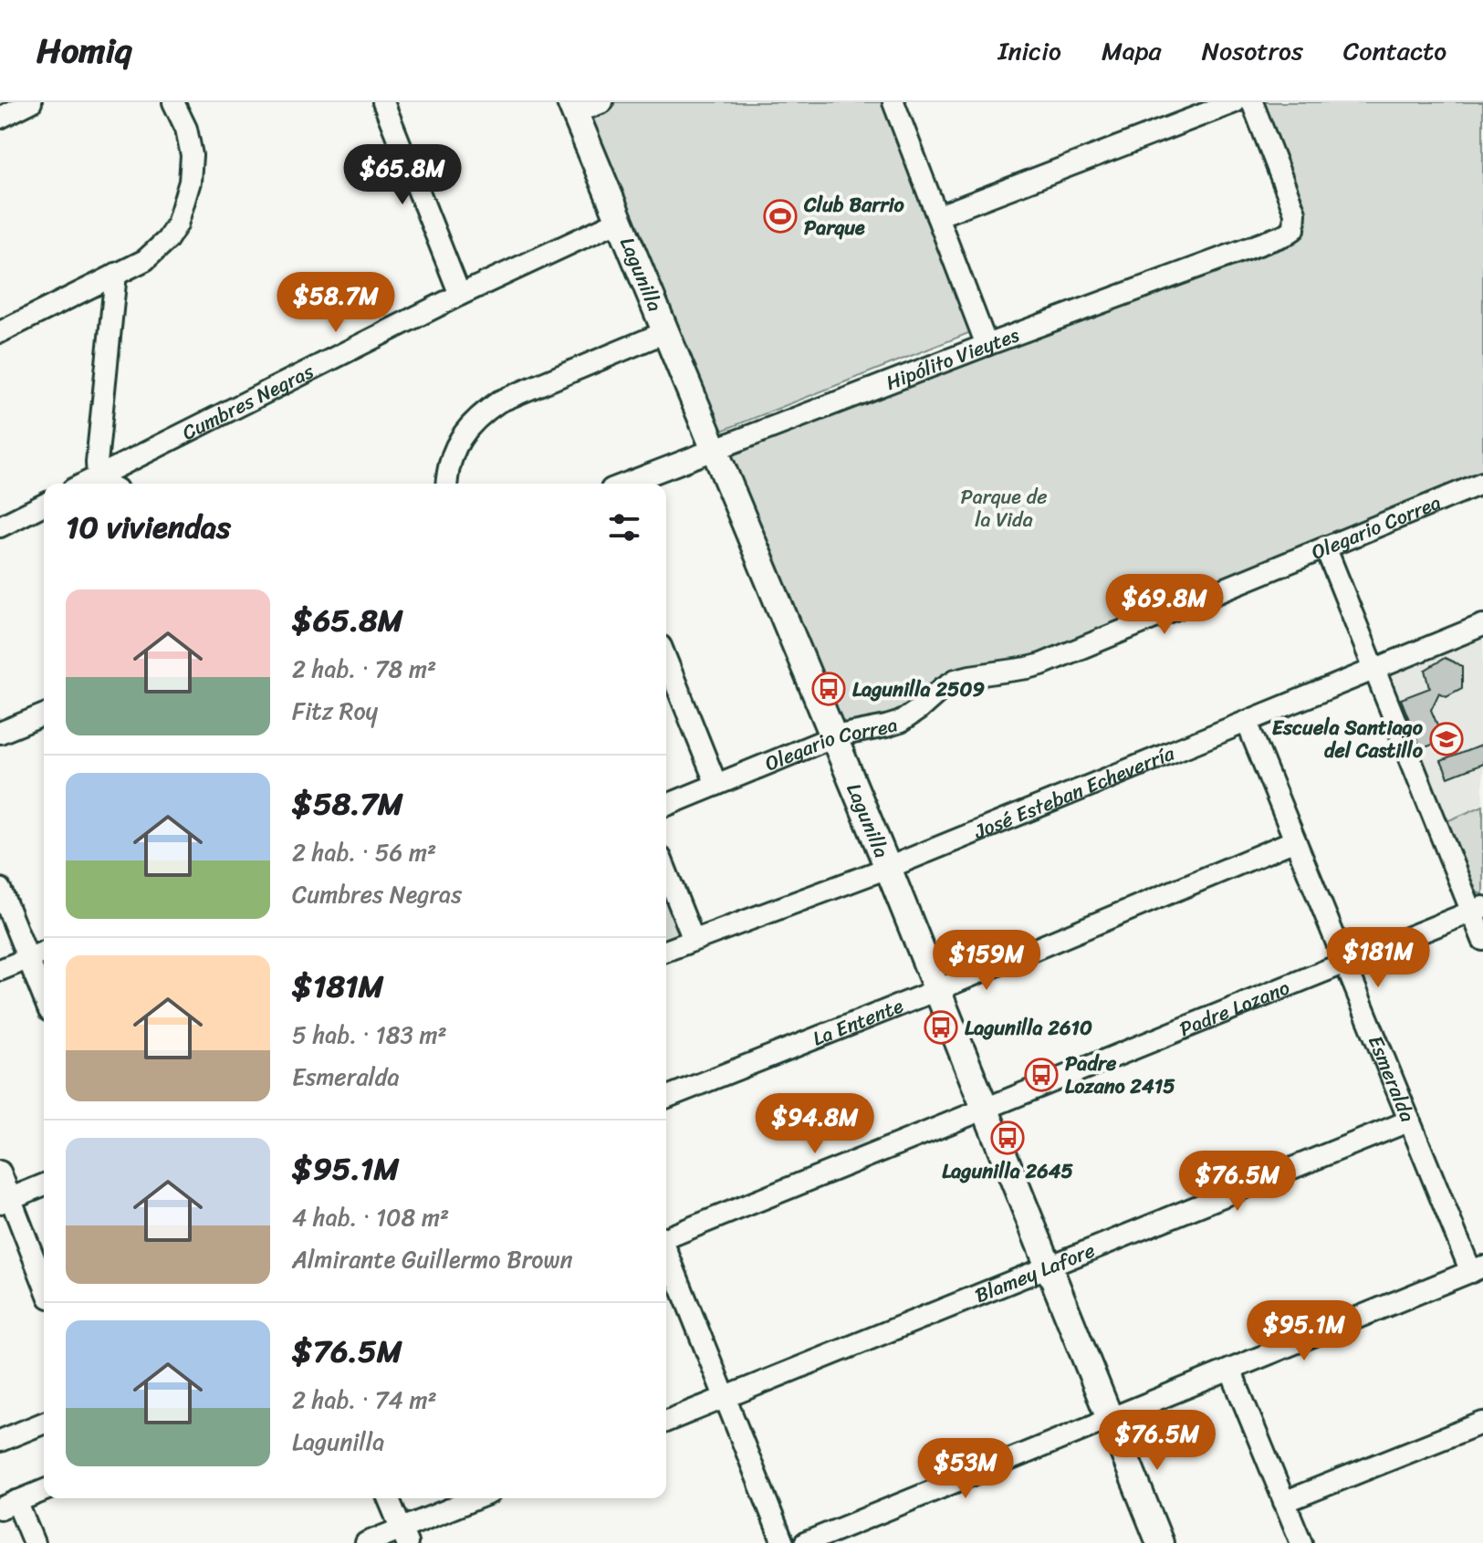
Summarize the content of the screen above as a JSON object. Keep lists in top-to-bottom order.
{
  "streets": {
    "main road": ["Lagunilla"],
    "street": [
      "Hipólito Vieytes",
      "Cumbres Negras",
      "Olegario Correa",
      "José Esteban Echeverría",
      "Padre Lozano",
      "La Entente",
      "Esmeralda",
      "Blamey Lafore"
    ]
  },
  "crossings": [
    ["Lagunilla", "Hipólito Vieytes"],
    ["Lagunilla", "Cumbres Negras"],
    ["Lagunilla", "Olegario Correa"],
    ["Lagunilla", "José Esteban Echeverría"],
    ["Lagunilla", "Padre Lozano"],
    ["Lagunilla", "La Entente"],
    ["Lagunilla", "Blamey Lafore"],
    ["José Esteban Echeverría", "Esmeralda"],
    ["Padre Lozano", "Esmeralda"],
    ["La Entente", "Esmeralda"],
    ["Esmeralda", "Blamey Lafore"]
  ],
  "parks": ["Parque de la Vida"],
  "places": {
    "sports": ["Club Barrio Parque"],
    "bus stop": [
      "Lagunilla 2509",
      "Lagunilla 2610",
      "Padre Lozano 2415",
      "Lagunilla 2645"
    ],
    "school or university": ["Escuela Santiago del Castillo"]
  },
  "page": {
    "header": "Homiq",
    "nav": [
      "Inicio",
      "Mapa",
      "Nosotros",
      "Contacto"
    ],
    "price": [
      "$65.8M",
      "$58.7M",
      "$69.8M",
      "$181M",
      "$159M",
      "$94.8M",
      "$76.5M",
      "$95.1M",
      "$76.5M",
      "$53M"
    ],
    "heading": "10 viviendas",
    "list": [
      {
        "name": "$65.8M",
        "note": "2 hab. · 78 m² · Fitz Roy"
      },
      {
        "name": "$58.7M",
        "note": "2 hab. · 56 m² · Cumbres Negras"
      },
      {
        "name": "$181M",
        "note": "5 hab. · 183 m² · Esmeralda"
      },
      {
        "name": "$95.1M",
        "note": "4 hab. · 108 m² · Almirante Guillermo Brown"
      },
      {
        "name": "$76.5M",
        "note": "2 hab. · 74 m² · Lagunilla"
      }
    ]
  }
}
